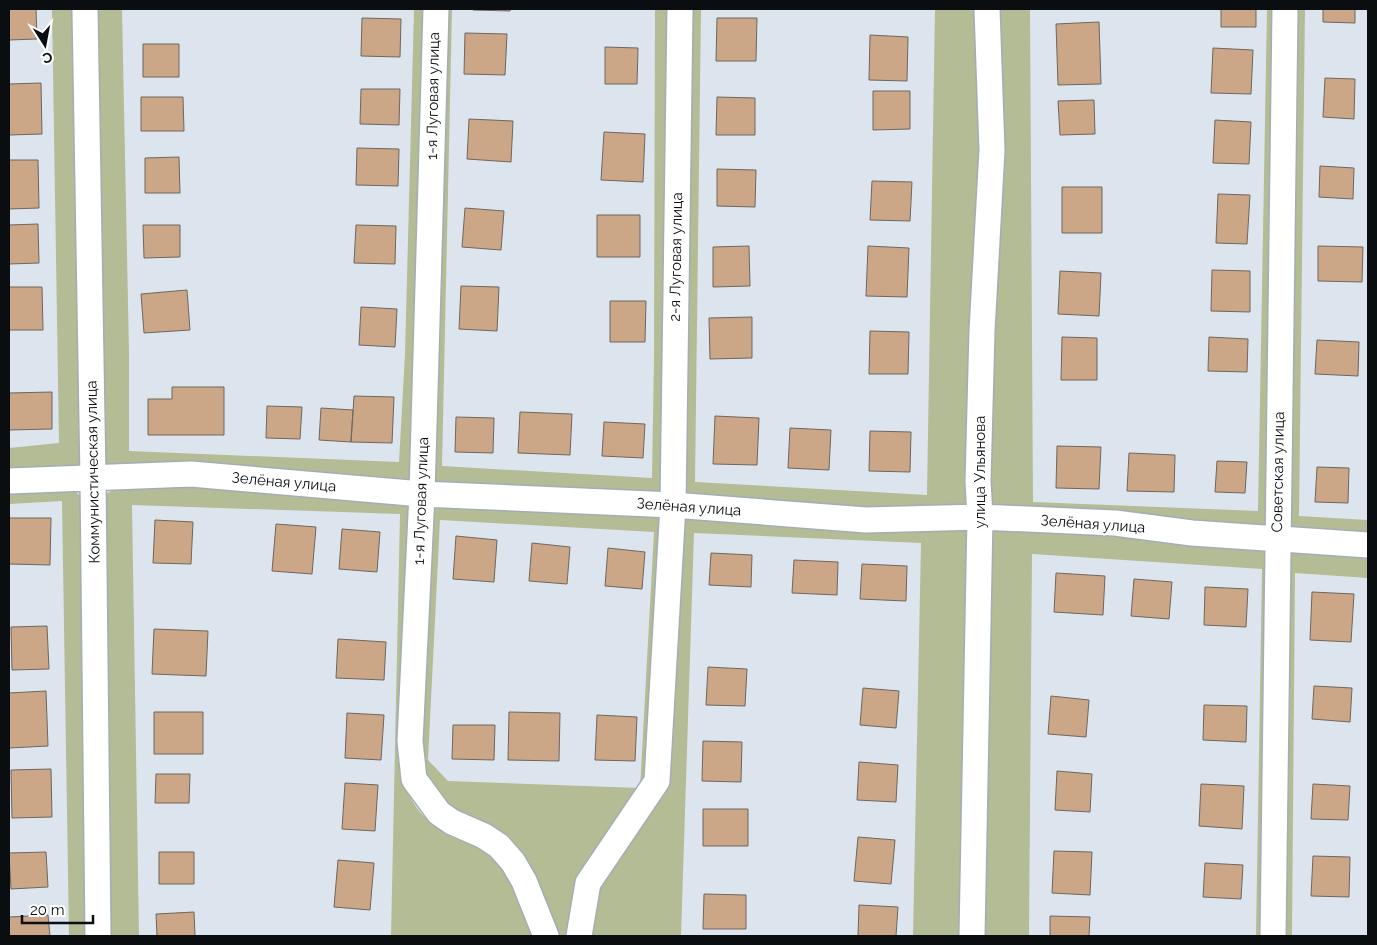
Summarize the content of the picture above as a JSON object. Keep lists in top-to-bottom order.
{
  "streets": {
    "street": [
      "1-я Луговая улица",
      "2-я Луговая улица",
      "Коммунистическая улица",
      "улица Ульянова",
      "Советская улица",
      "Зелёная улица"
    ]
  },
  "crossings": [
    ["1-я Луговая улица", "Зелёная улица"],
    ["2-я Луговая улица", "Зелёная улица"],
    ["Коммунистическая улица", "Зелёная улица"],
    ["улица Ульянова", "Зелёная улица"],
    ["Советская улица", "Зелёная улица"]
  ],
  "scale_bar": "20 m",
  "north": "bottom"
}
